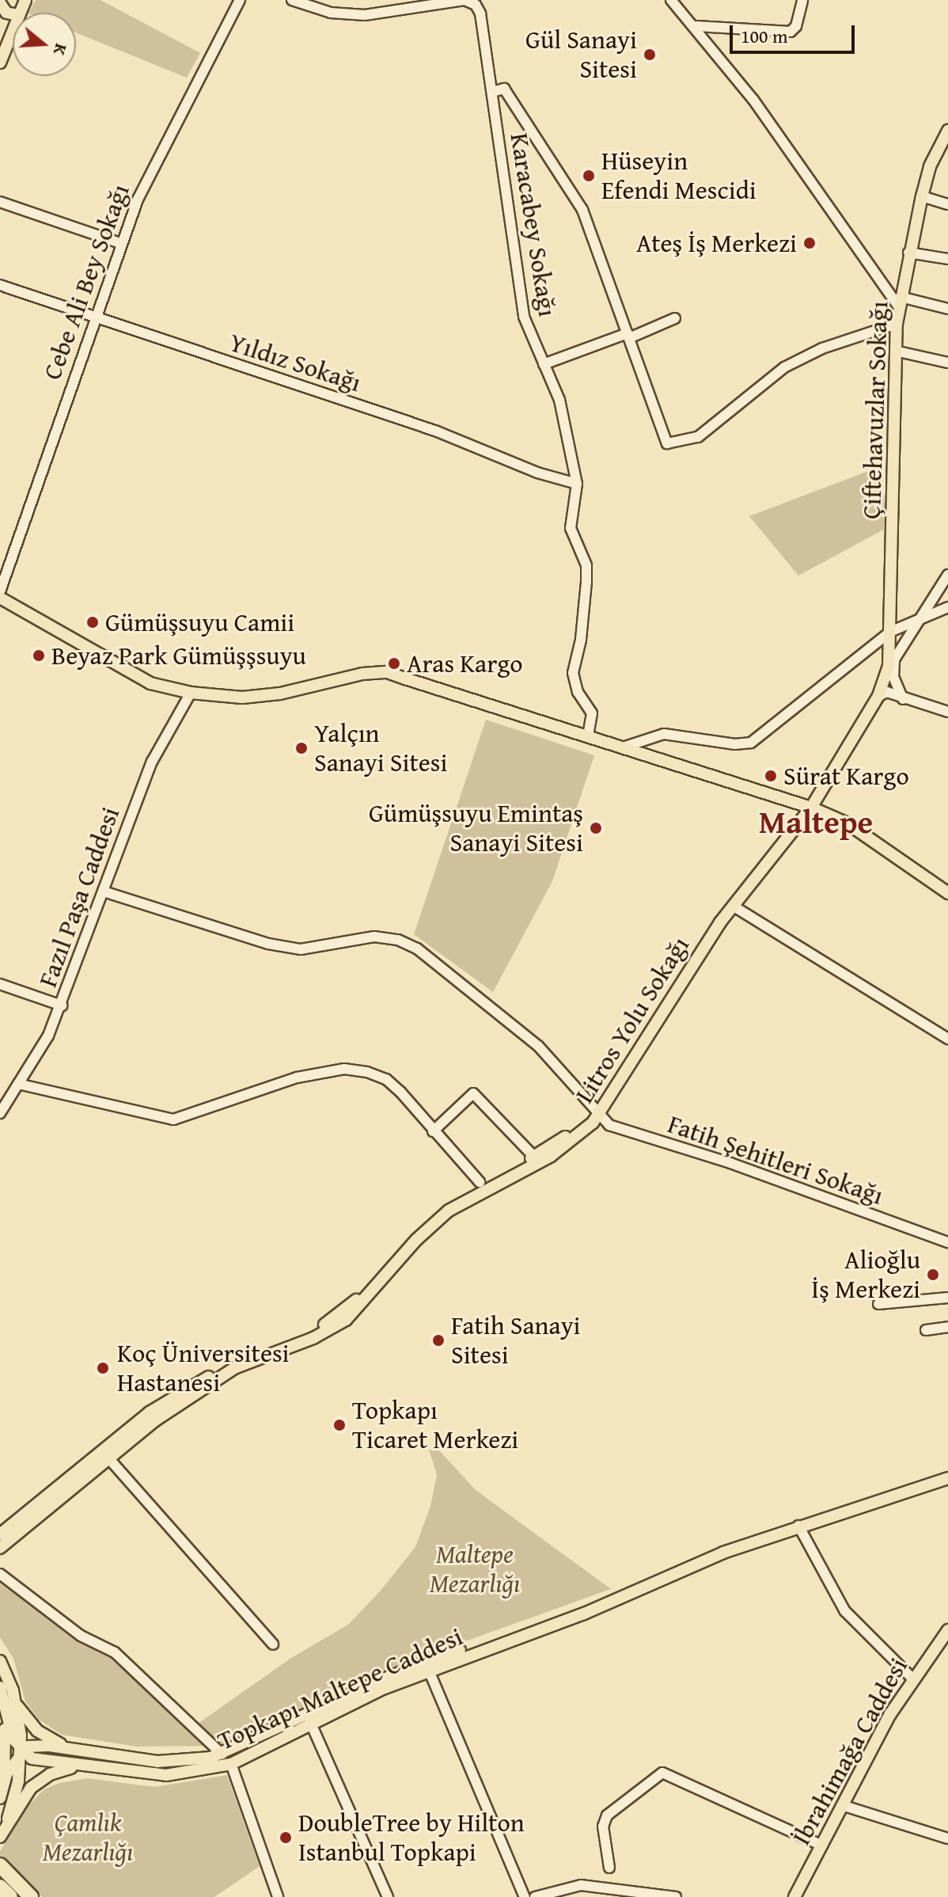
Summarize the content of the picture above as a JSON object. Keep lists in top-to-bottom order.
{
  "streets": {
    "main road": [
      "Çiftehavuzlar Sokağı",
      "Litros Yolu Sokağı",
      "Topkapı Maltepe Caddesi",
      "İbrahimağa Caddesi"
    ],
    "street": [
      "Karacabey Sokağı",
      "Cebe Ali Bey Sokağı",
      "Yıldız Sokağı",
      "Fazıl Paşa Caddesi",
      "Fatih Şehitleri Sokağı"
    ]
  },
  "crossings": [
    ["Karacabey Sokağı", "Yıldız Sokağı"],
    ["Cebe Ali Bey Sokağı", "Yıldız Sokağı"],
    ["Çiftehavuzlar Sokağı", "Litros Yolu Sokağı"],
    ["Fazıl Paşa Caddesi", "Fatih Şehitleri Sokağı"],
    ["Litros Yolu Sokağı", "Fatih Şehitleri Sokağı"]
  ],
  "districts": ["Maltepe"],
  "parks": ["Maltepe Mezarlığı", "Çamlık Mezarlığı"],
  "places": [
    "Gül Sanayi Sitesi",
    "Hüseyin Efendi Mescidi",
    "Ateş İş Merkezi",
    "Gümüşsuyu Camii",
    "Beyaz Park Gümüşşsuyu",
    "Aras Kargo",
    "Yalçın Sanayi Sitesi",
    "Sürat Kargo",
    "Gümüşsuyu Emintaş Sanayi Sitesi",
    "Alioğlu İş Merkezi",
    "Fatih Sanayi Sitesi",
    "Koç Üniversitesi Hastanesi",
    "Topkapı Ticaret Merkezi",
    "DoubleTree by Hilton Istanbul Topkapi"
  ],
  "scale_bar": "100 m",
  "north": "right"
}
